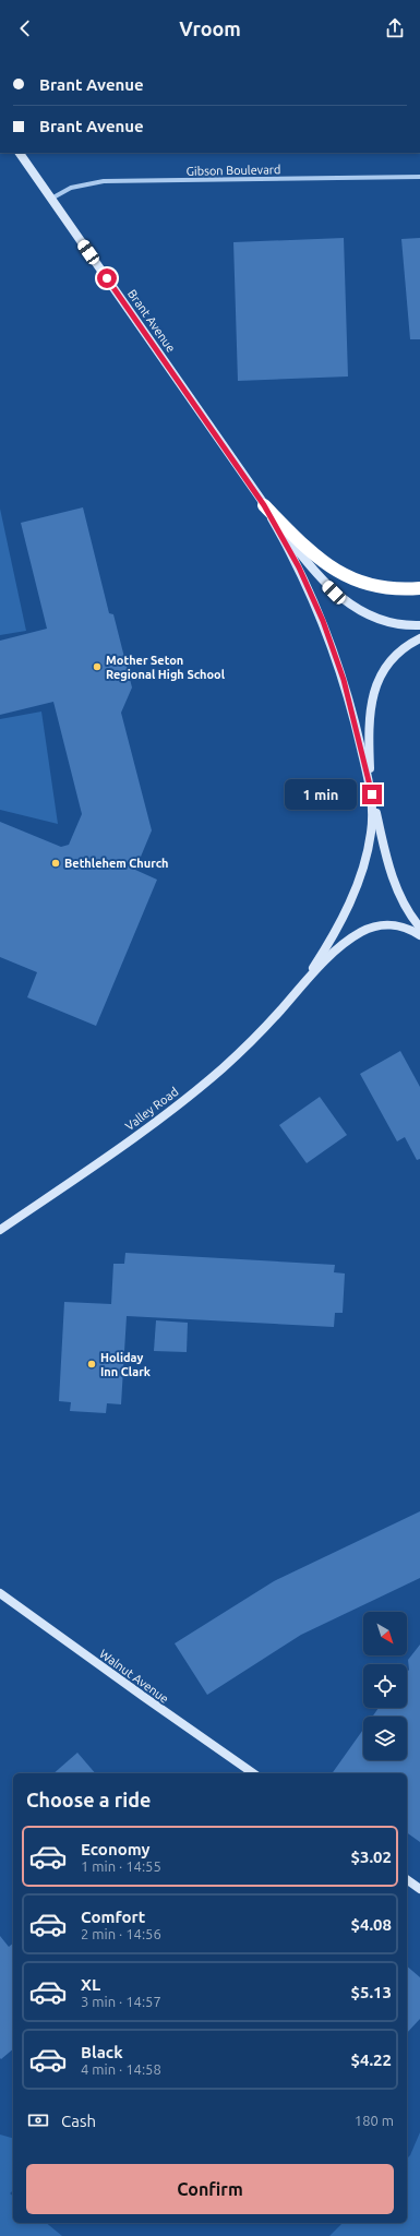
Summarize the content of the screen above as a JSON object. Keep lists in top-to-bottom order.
{
  "streets": {
    "main road": ["Brant Avenue", "Valley Road", "Walnut Avenue"],
    "street": ["Gibson Boulevard"]
  },
  "crossings": [
    ["Gibson Boulevard", "Brant Avenue"],
    ["Brant Avenue", "Valley Road"]
  ],
  "places": ["Mother Seton Regional High School", "Bethlehem Church", "Holiday Inn Clark"],
  "north": "bottom right",
  "page": {
    "header": "Vroom",
    "banner": ["Brant Avenue", "Brant Avenue"],
    "bubble": "1 min",
    "heading": "Choose a ride",
    "list": [
      {
        "name": "Economy",
        "note": "1 min · 14:55",
        "value": "$3.02"
      },
      {
        "name": "Comfort",
        "note": "2 min · 14:56",
        "value": "$4.08"
      },
      {
        "name": "XL",
        "note": "3 min · 14:57",
        "value": "$5.13"
      },
      {
        "name": "Black",
        "note": "4 min · 14:58",
        "value": "$4.22"
      }
    ],
    "pay": ["Cash", "180 m"],
    "buttons": "Confirm"
  }
}
